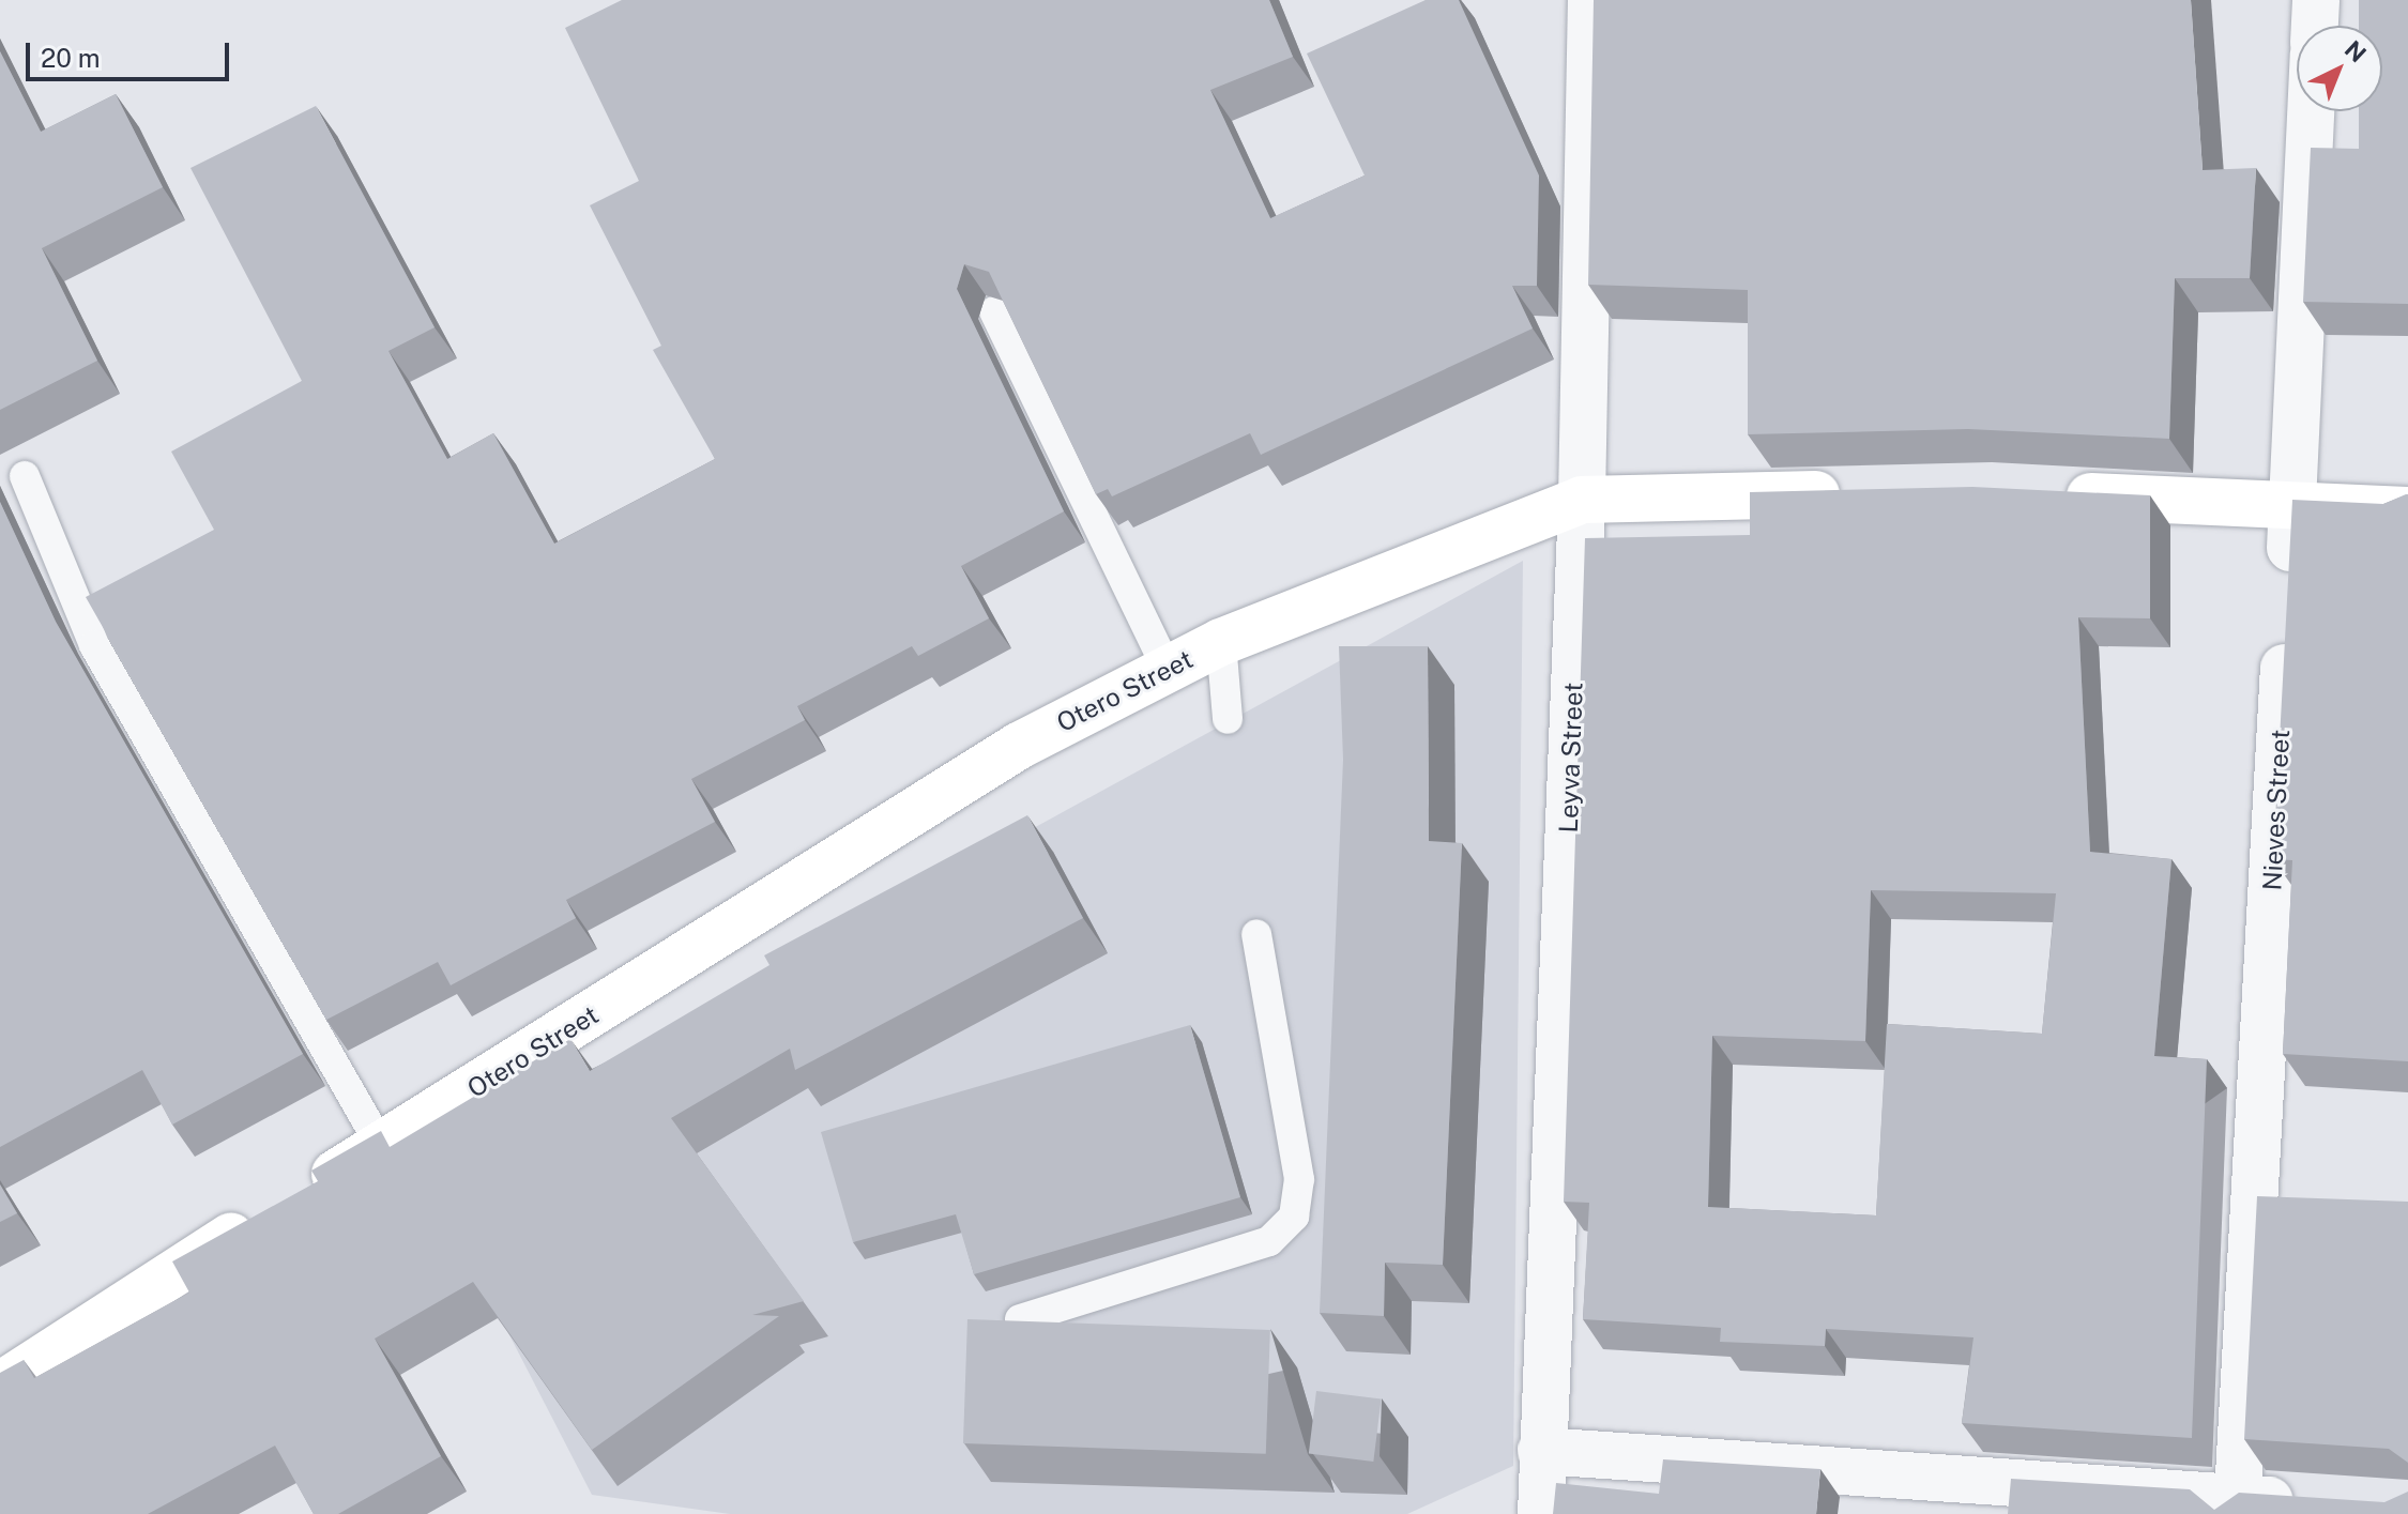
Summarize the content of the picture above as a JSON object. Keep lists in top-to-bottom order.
{
  "streets": {
    "main road": ["Otero Street"],
    "street": ["Leyva Street", "Nieves Street"]
  },
  "crossings": [
    ["Otero Street", "Leyva Street"]
  ],
  "scale_bar": "20 m",
  "north": "top right"
}
